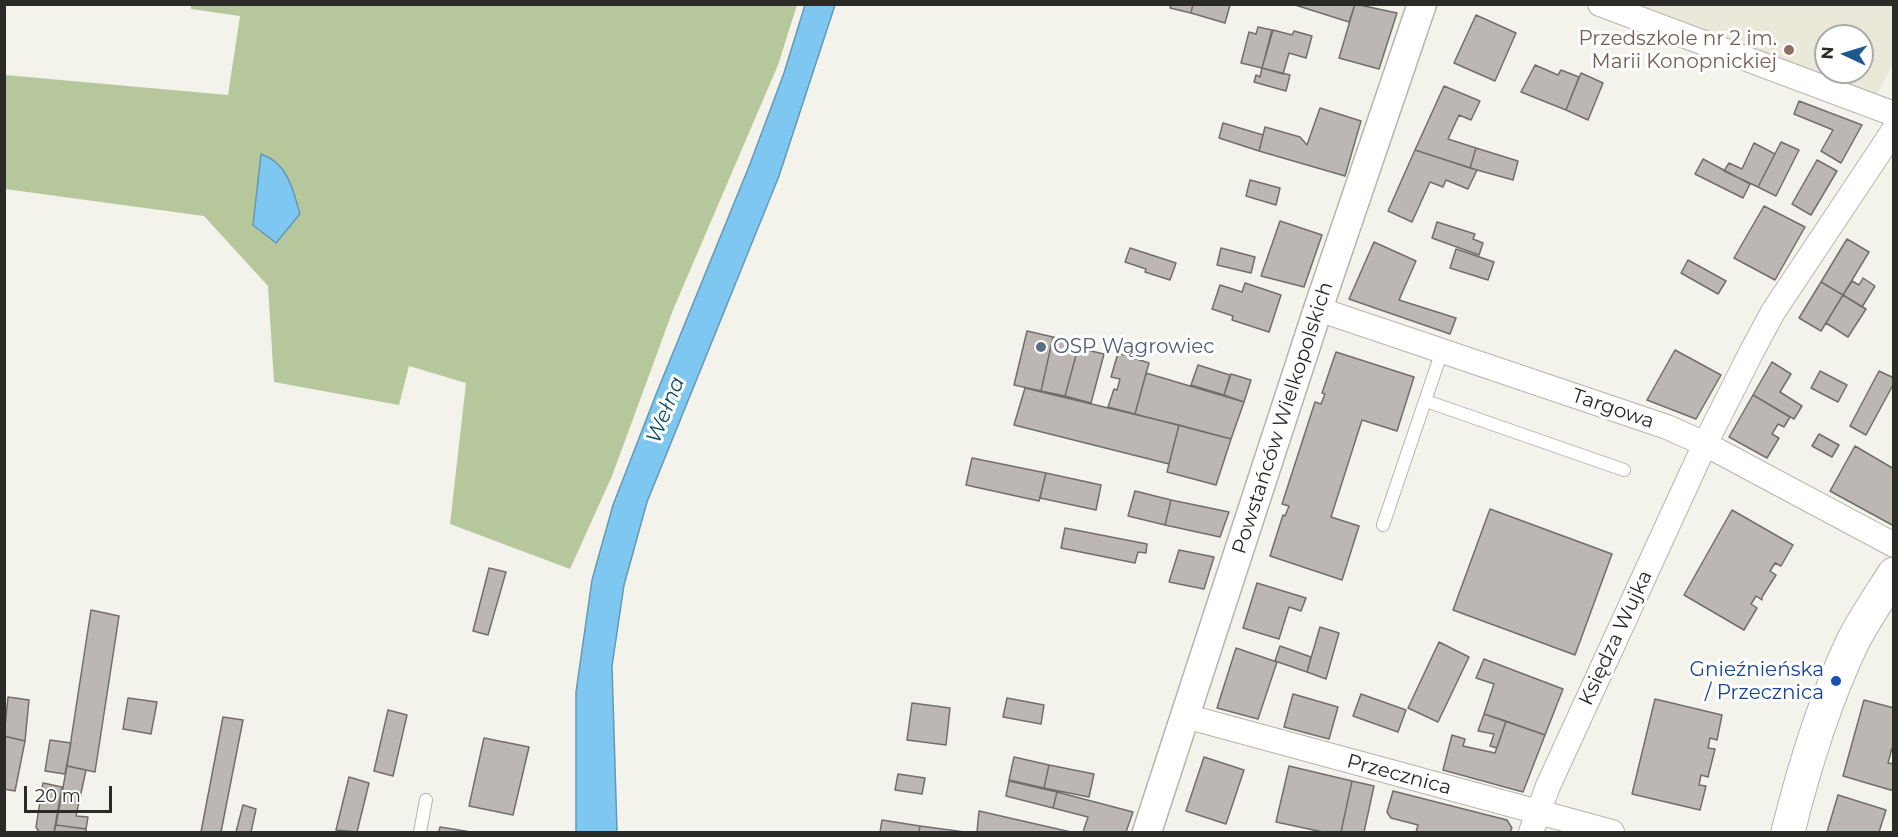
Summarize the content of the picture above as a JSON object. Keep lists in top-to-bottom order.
{
  "streets": {
    "street": [
      "Targowa",
      "Powstańców Wielkopolskich",
      "Księdza Wujka",
      "Przecznica"
    ]
  },
  "crossings": [
    ["Targowa", "Powstańców Wielkopolskich"],
    ["Targowa", "Księdza Wujka"],
    ["Powstańców Wielkopolskich", "Przecznica"],
    ["Księdza Wujka", "Przecznica"]
  ],
  "water": ["Wełna"],
  "places": ["Przedszkole nr 2 im. Marii Konopnickiej", "OSP Wągrowiec", "Gnieźnieńska / Przecznica"],
  "scale_bar": "20 m",
  "north": "left"
}
